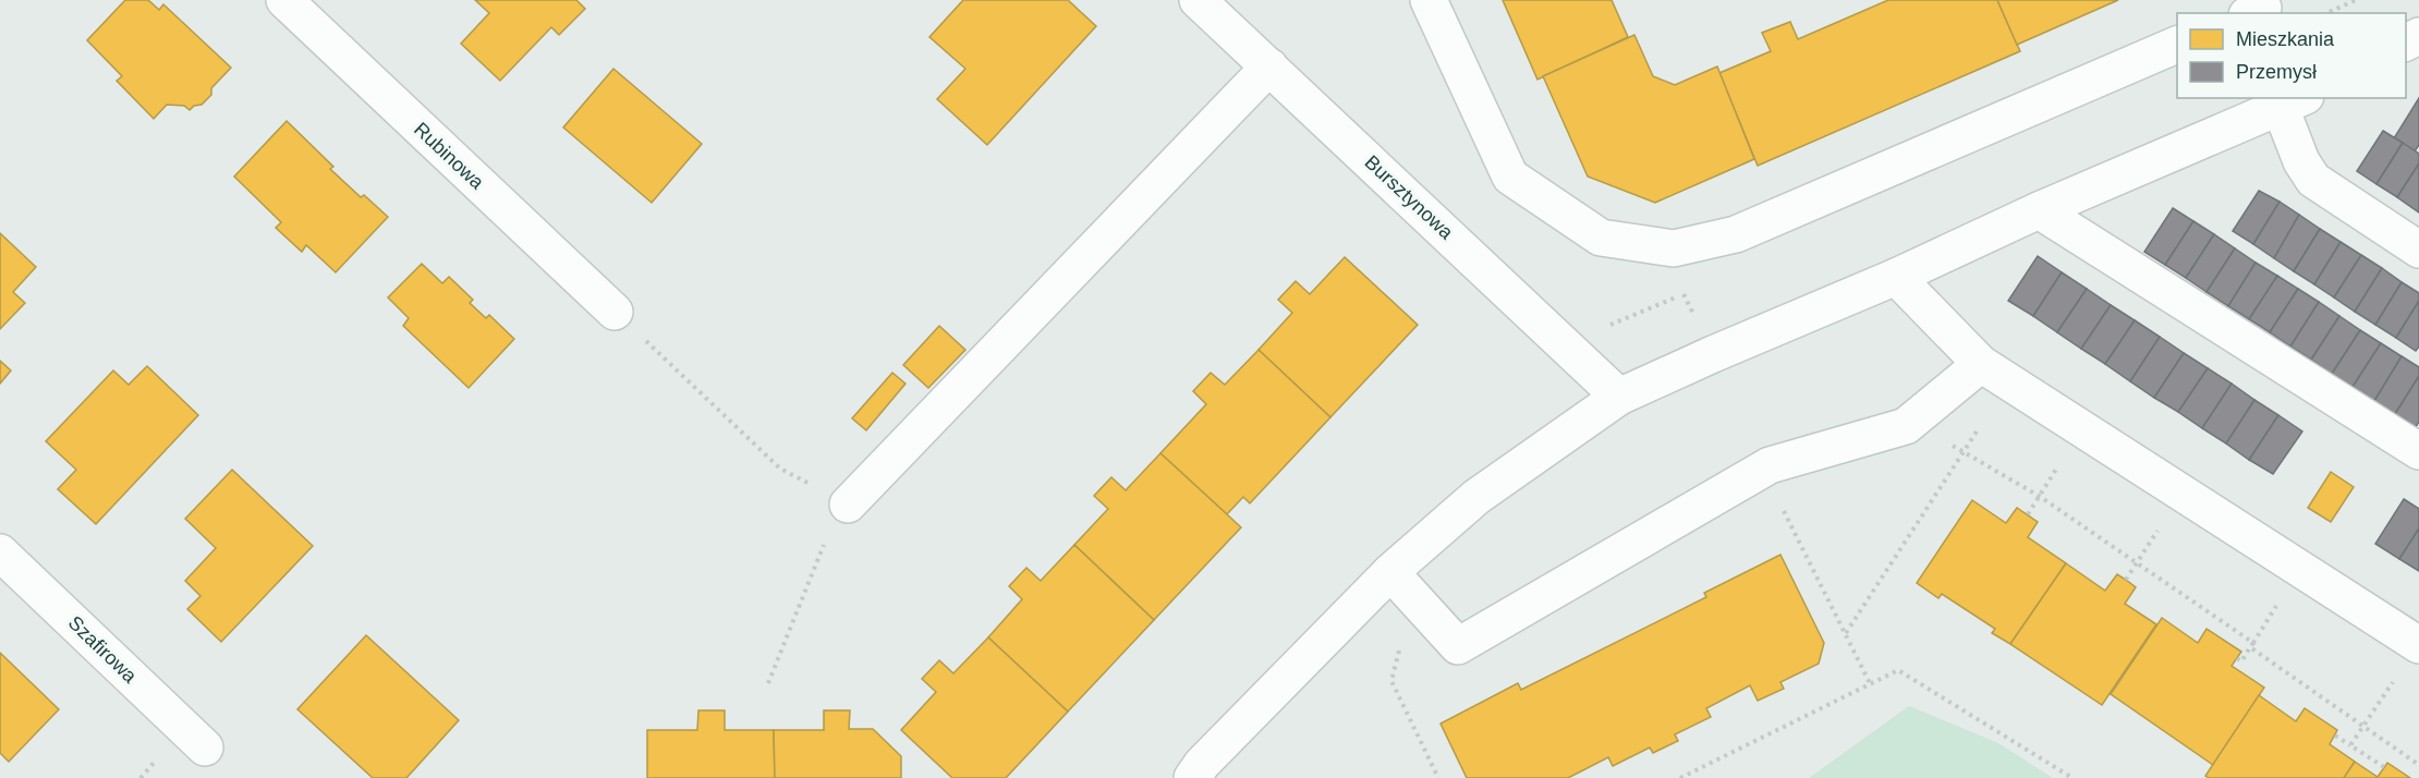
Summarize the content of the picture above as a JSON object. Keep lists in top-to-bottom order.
{
  "streets": {
    "street": ["Rubinowa", "Bursztynowa", "Szafirowa"]
  },
  "legend": ["Mieszkania", "Przemysł"]
}
